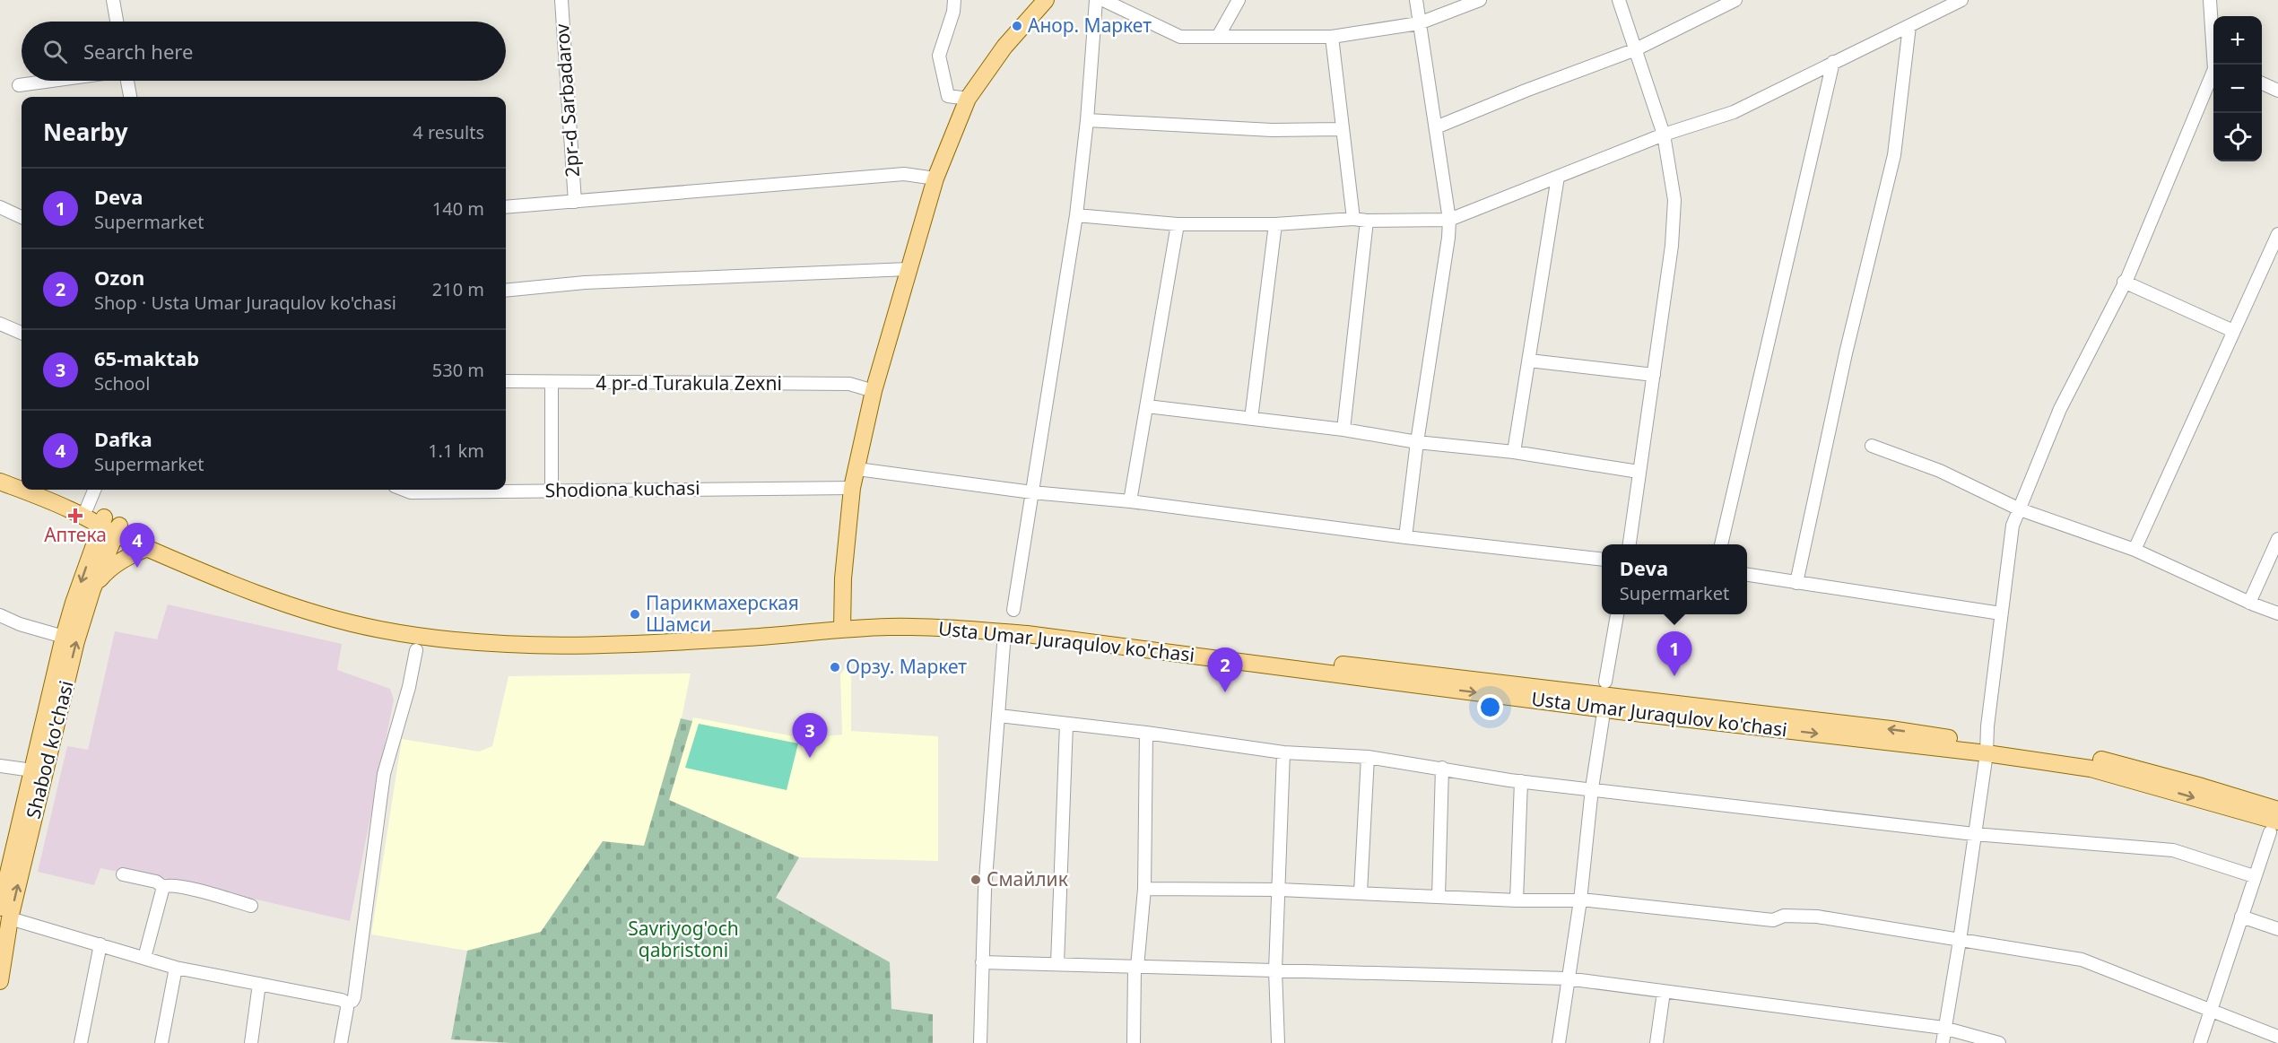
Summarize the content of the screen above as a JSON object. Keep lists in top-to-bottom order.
{
  "streets": {
    "main road": ["Usta Umar Juraqulov ko'chasi", "Shabod ko'chasi"],
    "street": ["2pr-d Sarbadarov", "4 pr-d Turakula Zexni", "Shodiona kuchasi"]
  },
  "crossings": [
    ["Usta Umar Juraqulov ko'chasi", "Shabod ko'chasi"]
  ],
  "parks": ["Savriyog'och qabristoni"],
  "places": {
    "other": [
      "Анор. Маркет",
      "Парикмахерская Шамси",
      "Орзу. Маркет",
      "Смайлик"
    ],
    "health": ["Аптека"]
  },
  "page": {
    "map_buttons": ["+", "−"],
    "search": "Search here",
    "heading": ["Nearby", "4 results"],
    "list": [
      {
        "mark": "1",
        "name": "Deva",
        "note": "Supermarket",
        "value": "140 m"
      },
      {
        "mark": "2",
        "name": "Ozon",
        "note": "Shop · Usta Umar Juraqulov ko'chasi",
        "value": "210 m"
      },
      {
        "mark": "3",
        "name": "65-maktab",
        "note": "School",
        "value": "530 m"
      },
      {
        "mark": "4",
        "name": "Dafka",
        "note": "Supermarket",
        "value": "1.1 km"
      }
    ],
    "pins": [
      "4",
      "1",
      "2",
      "3"
    ],
    "popup": ["Deva", "Supermarket"]
  }
}
